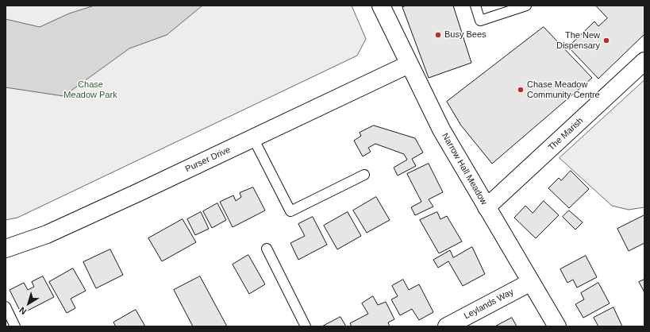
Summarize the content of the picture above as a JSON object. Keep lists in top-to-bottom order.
{
  "streets": {
    "street": [
      "The Marish",
      "Purser Drive",
      "Narrow Hall Meadow",
      "Leylands Way"
    ]
  },
  "crossings": [
    ["The Marish", "Narrow Hall Meadow"],
    ["Purser Drive", "Narrow Hall Meadow"],
    ["Narrow Hall Meadow", "Leylands Way"]
  ],
  "parks": ["Chase Meadow Park"],
  "places": ["Busy Bees", "The New Dispensary", "Chase Meadow Community Centre"],
  "north": "bottom left"
}
